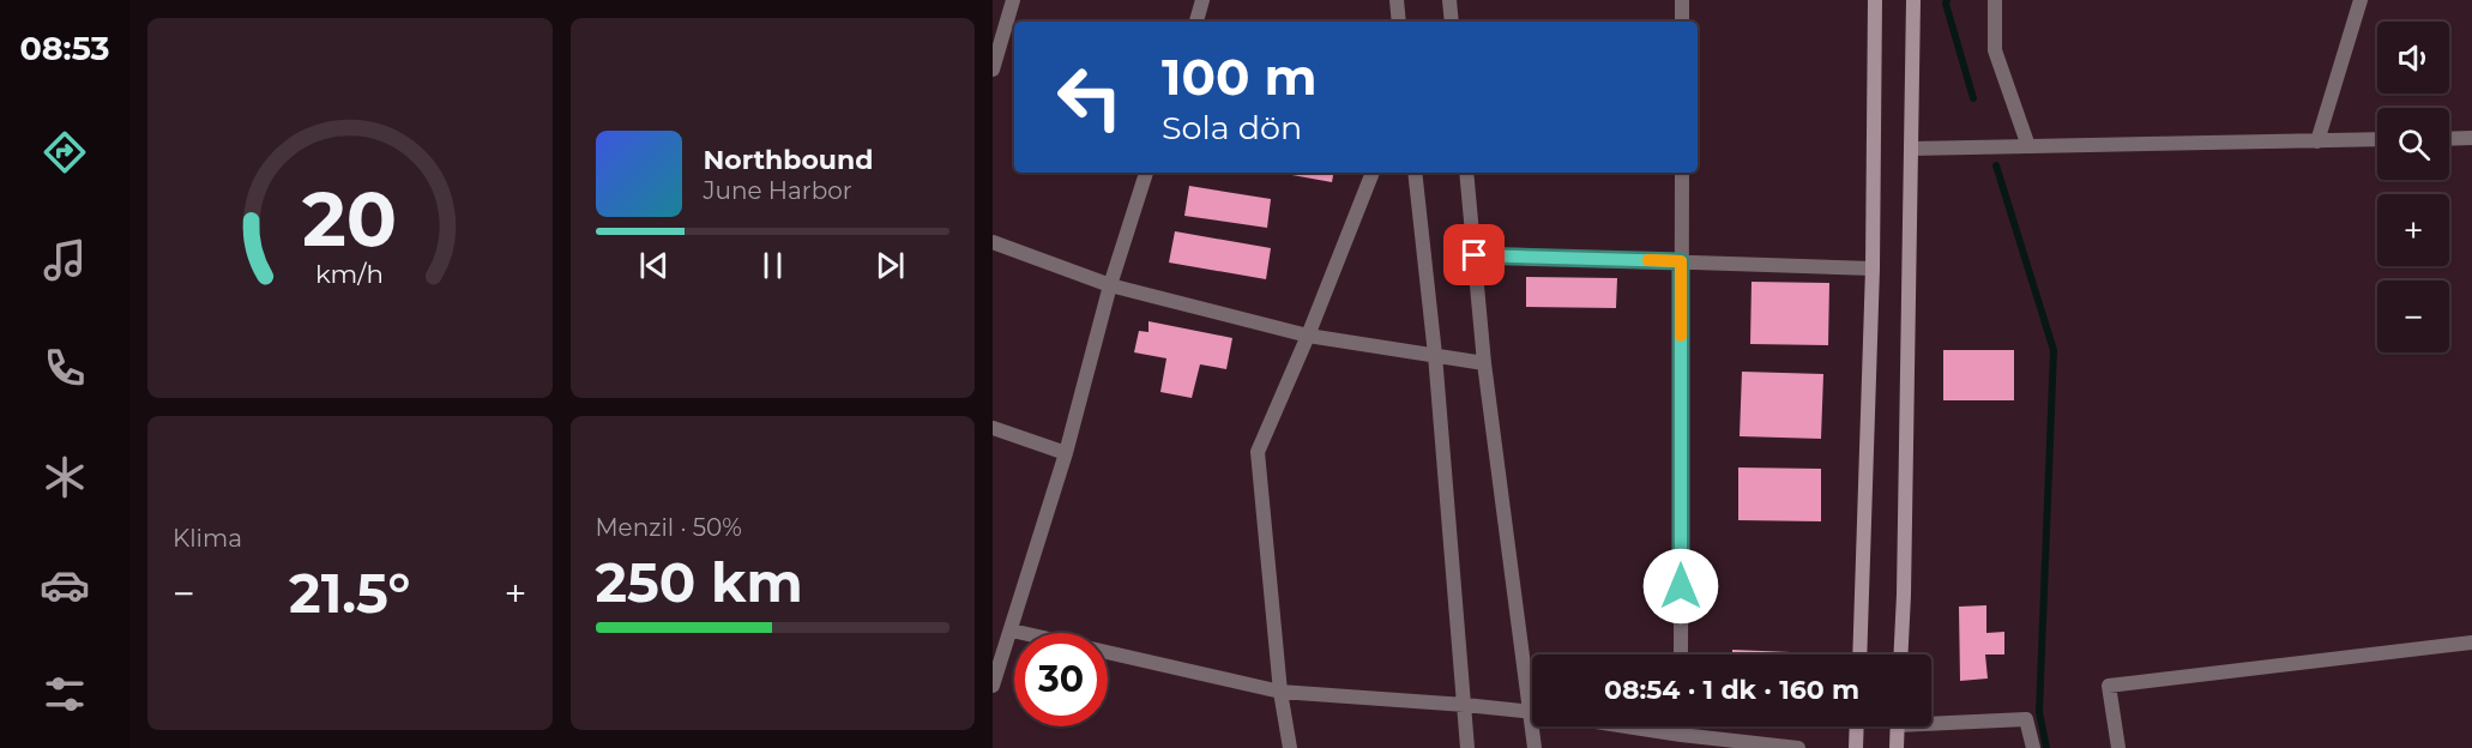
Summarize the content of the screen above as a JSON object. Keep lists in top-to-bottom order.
{
  "page": {
    "tabs": "08:53",
    "map_buttons": ["+", "−"],
    "turn": ["100 m", "Sola dön"],
    "song": ["Northbound", "June Harbor"],
    "tile": [
      "Klima",
      ["Menzil · 50%", "250 km"]
    ],
    "heat": ["−", "21.5°", "+"],
    "limit": "30",
    "trip": "08:54 · 1 dk · 160 m",
    "gauge": ["20", "km/h"]
  }
}
